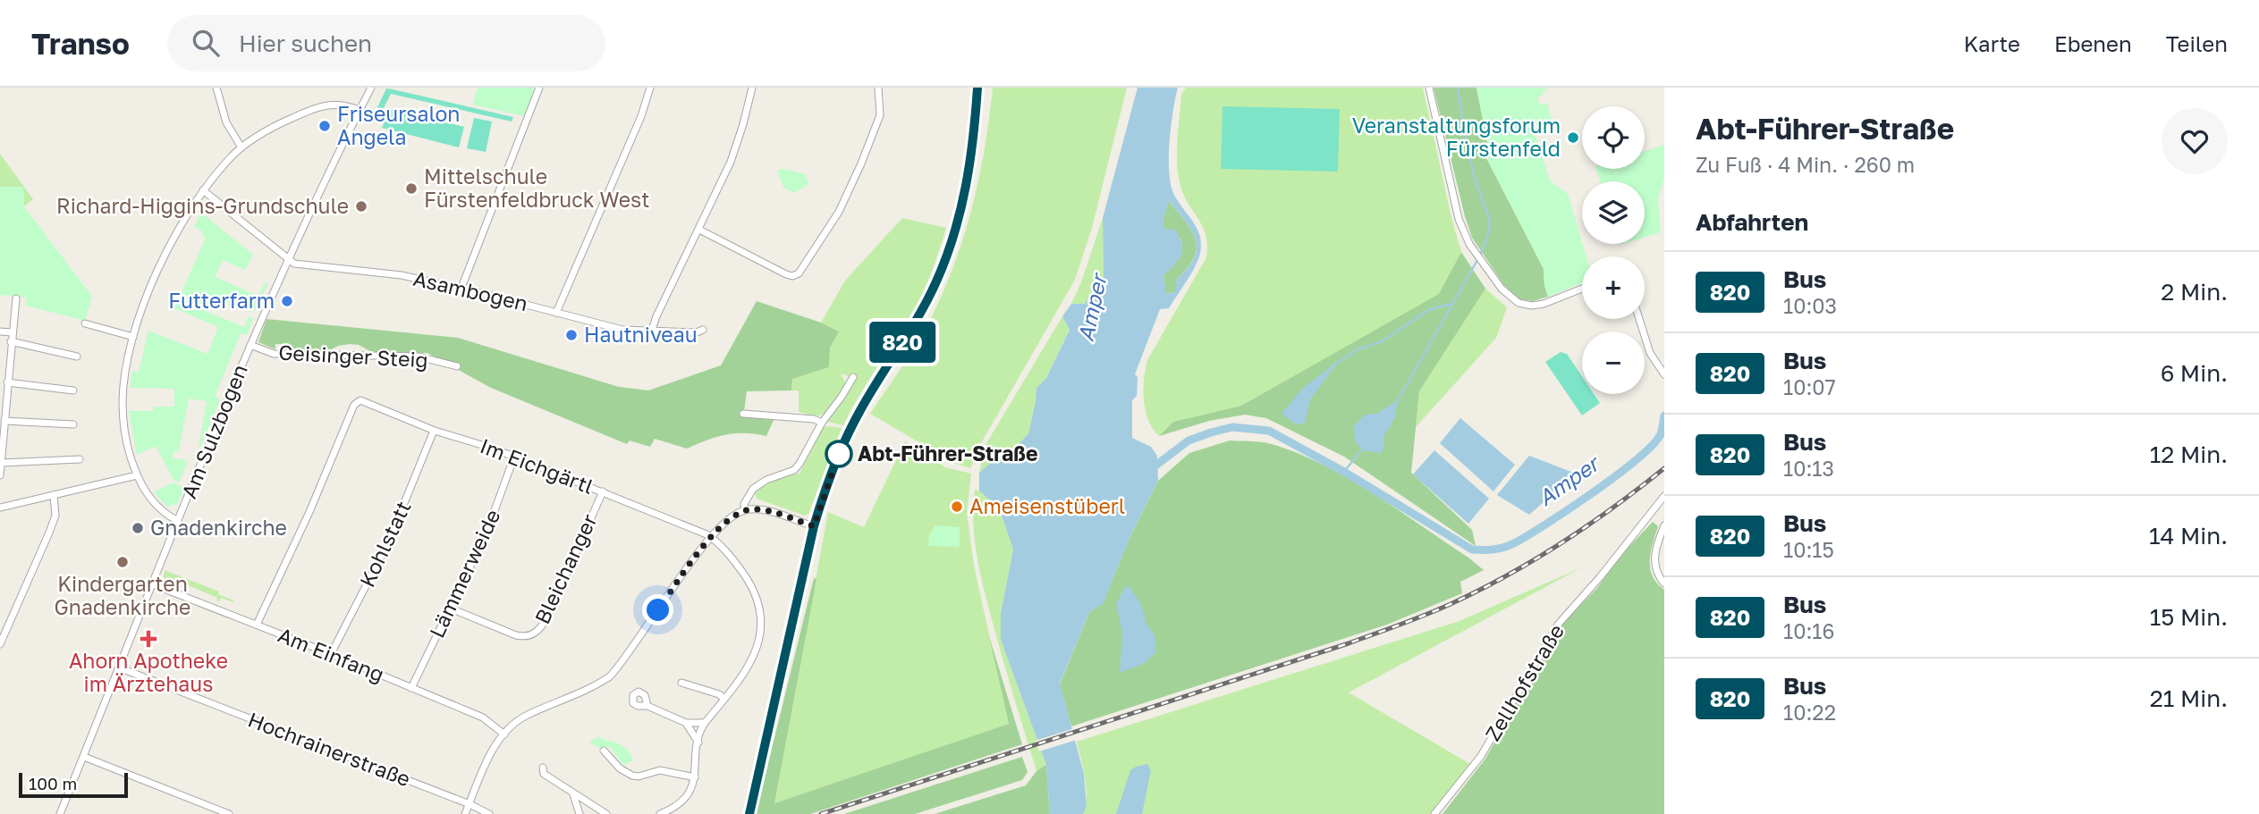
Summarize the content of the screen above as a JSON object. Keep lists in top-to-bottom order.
{
  "streets": {
    "street": [
      "Asambogen",
      "Geisinger Steig",
      "Am Sulzbogen",
      "Im Eichgärtl",
      "Kohlstatt",
      "Bleichanger",
      "Lämmerweide",
      "Am Einfang",
      "Zellhofstraße",
      "Hochrainerstraße"
    ]
  },
  "crossings": [
    ["Asambogen", "Am Sulzbogen"],
    ["Geisinger Steig", "Am Sulzbogen"],
    ["Am Sulzbogen", "Am Einfang"],
    ["Am Sulzbogen", "Hochrainerstraße"],
    ["Im Eichgärtl", "Kohlstatt"],
    ["Im Eichgärtl", "Bleichanger"],
    ["Im Eichgärtl", "Lämmerweide"],
    ["Im Eichgärtl", "Am Einfang"],
    ["Kohlstatt", "Am Einfang"],
    ["Bleichanger", "Lämmerweide"],
    ["Lämmerweide", "Am Einfang"]
  ],
  "water": ["Amper"],
  "places": {
    "other": [
      "Friseursalon Angela",
      "Veranstaltungsforum Fürstenfeld",
      "Mittelschule Fürstenfeldbruck West",
      "Richard-Higgins-Grundschule",
      "Futterfarm",
      "Hautniveau",
      "Abt-Führer-Straße",
      "Ameisenstüberl",
      "Gnadenkirche",
      "Kindergarten Gnadenkirche"
    ],
    "health": ["Ahorn Apotheke im Ärztehaus"]
  },
  "lines": ["bus line 820"],
  "scale_bar": "100 m",
  "page": {
    "header": "Transo",
    "search": "Hier suchen",
    "nav": ["Karte", "Ebenen", "Teilen"],
    "on_map": "820",
    "heading": [
      ["Abt-Führer-Straße", "Zu Fuß · 4 Min. · 260 m"],
      "Abfahrten"
    ],
    "map_buttons": ["+", "−"],
    "list": [
      {
        "mark": "820",
        "name": "Bus",
        "note": "10:03",
        "value": "2 Min."
      },
      {
        "mark": "820",
        "name": "Bus",
        "note": "10:07",
        "value": "6 Min."
      },
      {
        "mark": "820",
        "name": "Bus",
        "note": "10:13",
        "value": "12 Min."
      },
      {
        "mark": "820",
        "name": "Bus",
        "note": "10:15",
        "value": "14 Min."
      },
      {
        "mark": "820",
        "name": "Bus",
        "note": "10:16",
        "value": "15 Min."
      },
      {
        "mark": "820",
        "name": "Bus",
        "note": "10:22",
        "value": "21 Min."
      }
    ],
    "scale": "100 m"
  }
}
